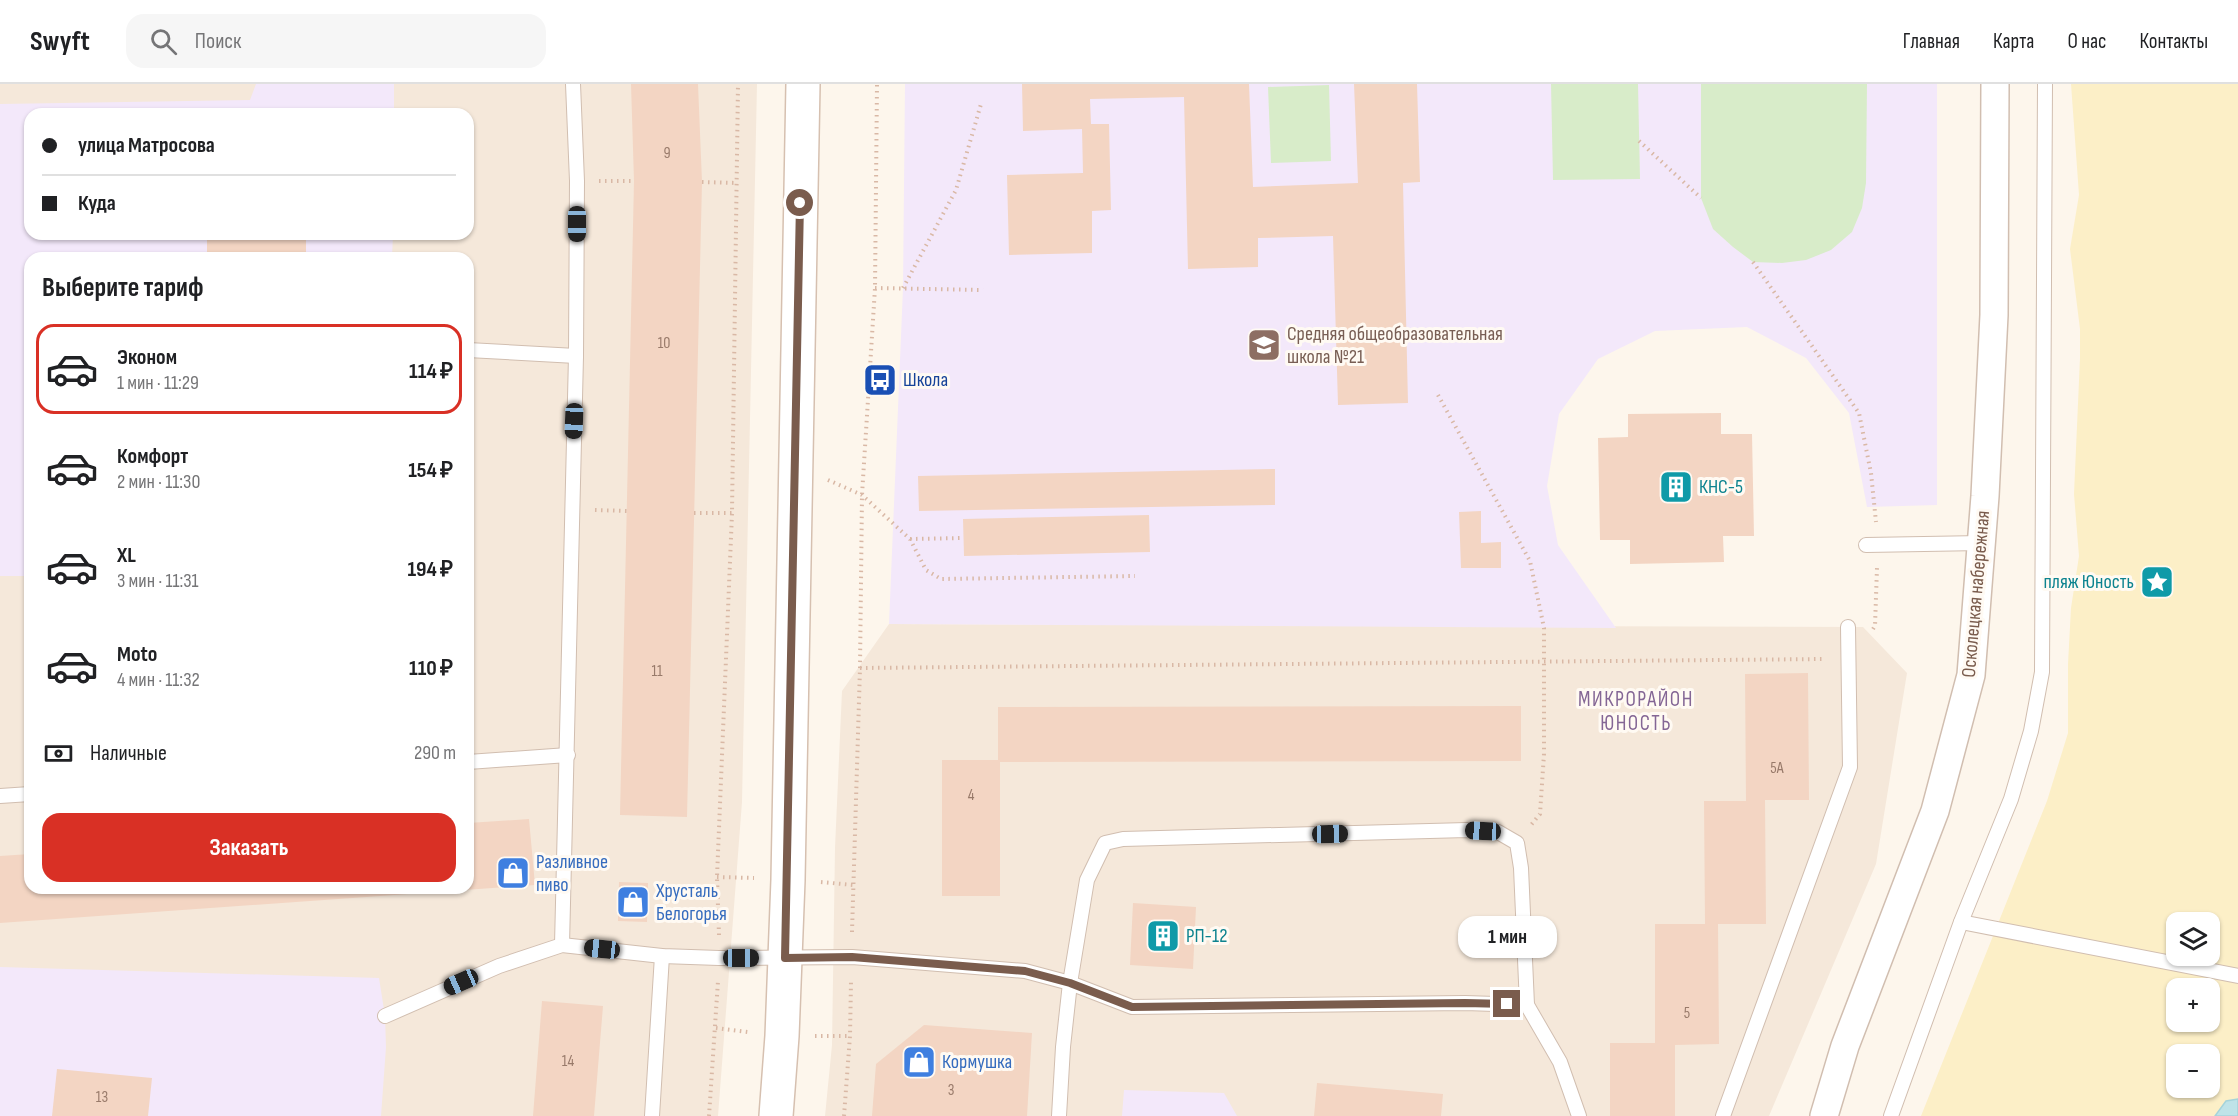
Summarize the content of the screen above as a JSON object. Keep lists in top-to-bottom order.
{
  "streets": {
    "street": ["Осколецкая набережная"]
  },
  "districts": ["МИКРОРАЙОН ЮНОСТЬ"],
  "places": {
    "school or university": ["Средняя общеобразовательная школа №21"],
    "bus stop": ["Школа"],
    "building": ["КНС-5", "РП-12"],
    "place": ["пляж Юность"],
    "shop": ["Разливное пиво", "Хрусталь Белогорья", "Кормушка"]
  },
  "house_numbers": [
    "9",
    "10",
    "11",
    "5А",
    "4",
    "5",
    "14",
    "3",
    "13"
  ],
  "page": {
    "header": "Swyft",
    "search": "Поиск",
    "nav": [
      "Главная",
      "Карта",
      "О нас",
      "Контакты"
    ],
    "banner": ["улица Матросова", "Куда"],
    "heading": "Выберите тариф",
    "list": [
      {
        "name": "Эконом",
        "note": "1 мин · 11:29",
        "value": "114 ₽"
      },
      {
        "name": "Комфорт",
        "note": "2 мин · 11:30",
        "value": "154 ₽"
      },
      {
        "name": "XL",
        "note": "3 мин · 11:31",
        "value": "194 ₽"
      },
      {
        "name": "Moto",
        "note": "4 мин · 11:32",
        "value": "110 ₽"
      }
    ],
    "pay": ["Наличные", "290 m"],
    "buttons": "Заказать",
    "map_buttons": ["+", "−"],
    "bubble": "1 мин"
  }
}
